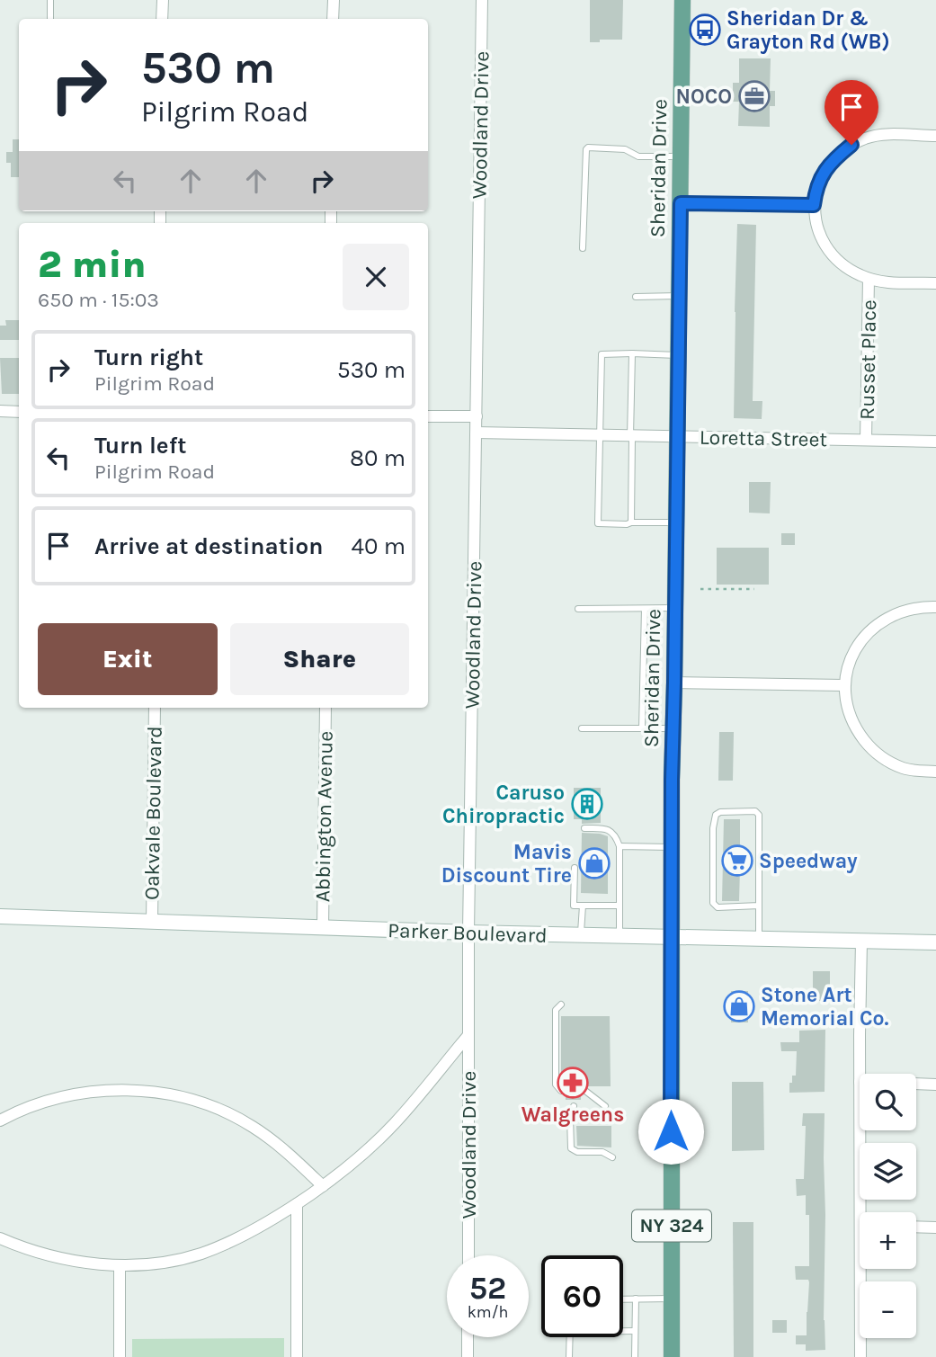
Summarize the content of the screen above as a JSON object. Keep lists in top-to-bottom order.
{
  "streets": {
    "main road": ["Sheridan Drive", "NY 324"],
    "street": [
      "Woodland Drive",
      "Russet Place",
      "Loretta Street",
      "Oakvale Boulevard",
      "Abbington Avenue",
      "Parker Boulevard"
    ]
  },
  "crossings": [
    ["Woodland Drive", "Loretta Street"],
    ["Woodland Drive", "Parker Boulevard"],
    ["Sheridan Drive", "Loretta Street"],
    ["Sheridan Drive", "Parker Boulevard"],
    ["Russet Place", "Loretta Street"],
    ["Oakvale Boulevard", "Parker Boulevard"],
    ["Abbington Avenue", "Parker Boulevard"]
  ],
  "places": {
    "bus stop": ["Sheridan Dr & Grayton Rd (WB)"],
    "office": ["NOCO"],
    "building": ["Caruso Chiropractic"],
    "supermarket": ["Speedway"],
    "shop": ["Mavis Discount Tire", "Stone Art Memorial Co."],
    "pharmacy": ["Walgreens"]
  },
  "page": {
    "turn": ["530 m", "Pilgrim Road"],
    "heading": ["2 min", "650 m · 15:03"],
    "list": [
      {
        "name": "Turn right",
        "note": "Pilgrim Road",
        "value": "530 m"
      },
      {
        "name": "Turn left",
        "note": "Pilgrim Road",
        "value": "80 m"
      },
      {
        "name": "Arrive at destination",
        "value": "40 m"
      }
    ],
    "buttons": ["Exit", "Share"],
    "map_buttons": ["+", "−"],
    "speed": "52 km/h",
    "limit": "60"
  }
}
